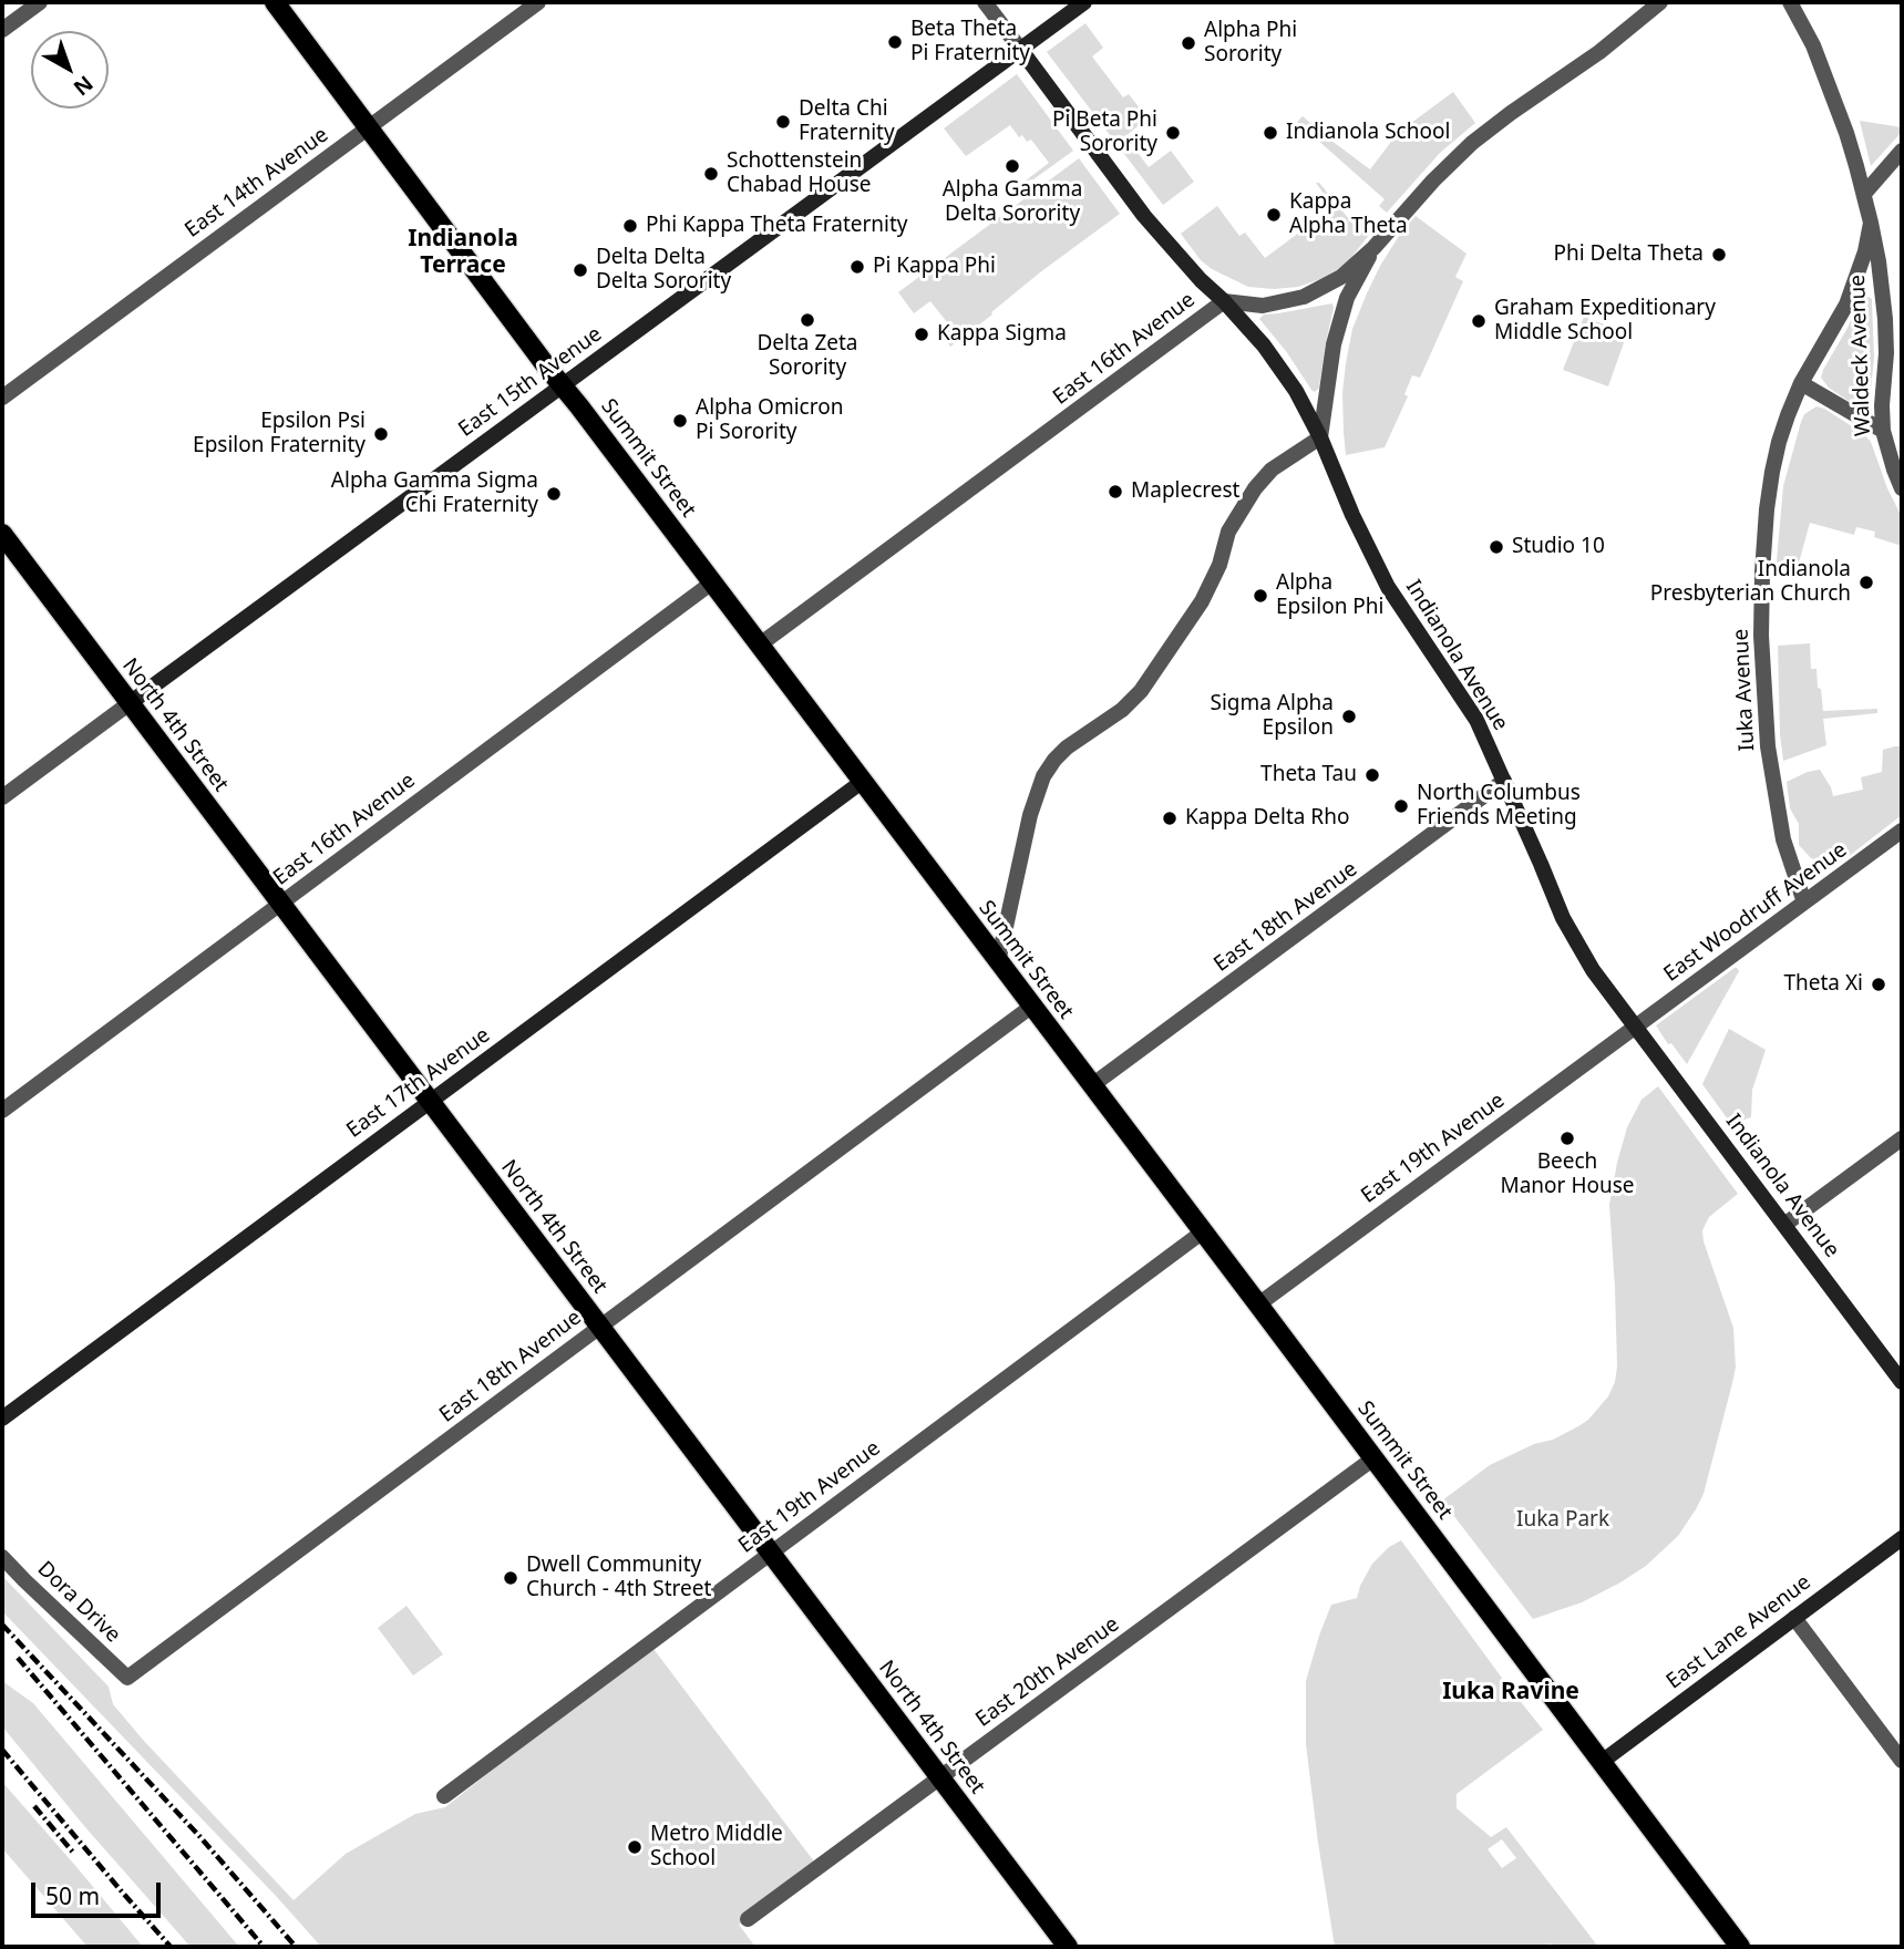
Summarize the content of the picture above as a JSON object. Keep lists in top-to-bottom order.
{
  "streets": {
    "main road": ["Summit Street", "North 4th Street"],
    "street": [
      "East 14th Avenue",
      "East 16th Avenue",
      "Waldeck Avenue",
      "East 15th Avenue",
      "Indianola Avenue",
      "Iuka Avenue",
      "East Woodruff Avenue",
      "East 18th Avenue",
      "East 17th Avenue",
      "East 19th Avenue",
      "Dora Drive",
      "East Lane Avenue",
      "East 20th Avenue"
    ]
  },
  "crossings": [
    ["East 14th Avenue", "Summit Street"],
    ["East 16th Avenue", "Summit Street"],
    ["East 16th Avenue", "Indianola Avenue"],
    ["East 16th Avenue", "North 4th Street"],
    ["Waldeck Avenue", "Iuka Avenue"],
    ["East 15th Avenue", "Summit Street"],
    ["East 15th Avenue", "Indianola Avenue"],
    ["East 15th Avenue", "North 4th Street"],
    ["Summit Street", "East 18th Avenue"],
    ["Summit Street", "East 17th Avenue"],
    ["Summit Street", "East 19th Avenue"],
    ["Summit Street", "East Lane Avenue"],
    ["Summit Street", "East 20th Avenue"],
    ["Indianola Avenue", "East Woodruff Avenue"],
    ["Indianola Avenue", "East 18th Avenue"],
    ["Indianola Avenue", "East 19th Avenue"],
    ["Iuka Avenue", "East Woodruff Avenue"],
    ["North 4th Street", "East 18th Avenue"],
    ["North 4th Street", "East 17th Avenue"],
    ["North 4th Street", "East 19th Avenue"],
    ["North 4th Street", "East 20th Avenue"],
    ["East Woodruff Avenue", "East 19th Avenue"],
    ["East 18th Avenue", "Dora Drive"]
  ],
  "districts": ["Indianola Terrace", "Iuka Ravine"],
  "parks": ["Iuka Park"],
  "places": [
    "Beta Theta Pi Fraternity",
    "Alpha Phi Sorority",
    "Delta Chi Fraternity",
    "Pi Beta Phi Sorority",
    "Indianola School",
    "Alpha Gamma Delta Sorority",
    "Schottenstein Chabad House",
    "Kappa Alpha Theta",
    "Phi Kappa Theta Fraternity",
    "Phi Delta Theta",
    "Pi Kappa Phi",
    "Delta Delta Delta Sorority",
    "Delta Zeta Sorority",
    "Graham Expeditionary Middle School",
    "Kappa Sigma",
    "Alpha Omicron Pi Sorority",
    "Epsilon Psi Epsilon Fraternity",
    "Maplecrest",
    "Alpha Gamma Sigma Chi Fraternity",
    "Studio 10",
    "Indianola Presbyterian Church",
    "Alpha Epsilon Phi",
    "Sigma Alpha Epsilon",
    "Theta Tau",
    "North Columbus Friends Meeting",
    "Kappa Delta Rho",
    "Theta Xi",
    "Beech Manor House",
    "Dwell Community Church - 4th Street",
    "Metro Middle School"
  ],
  "scale_bar": "50 m",
  "north": "bottom right"
}
